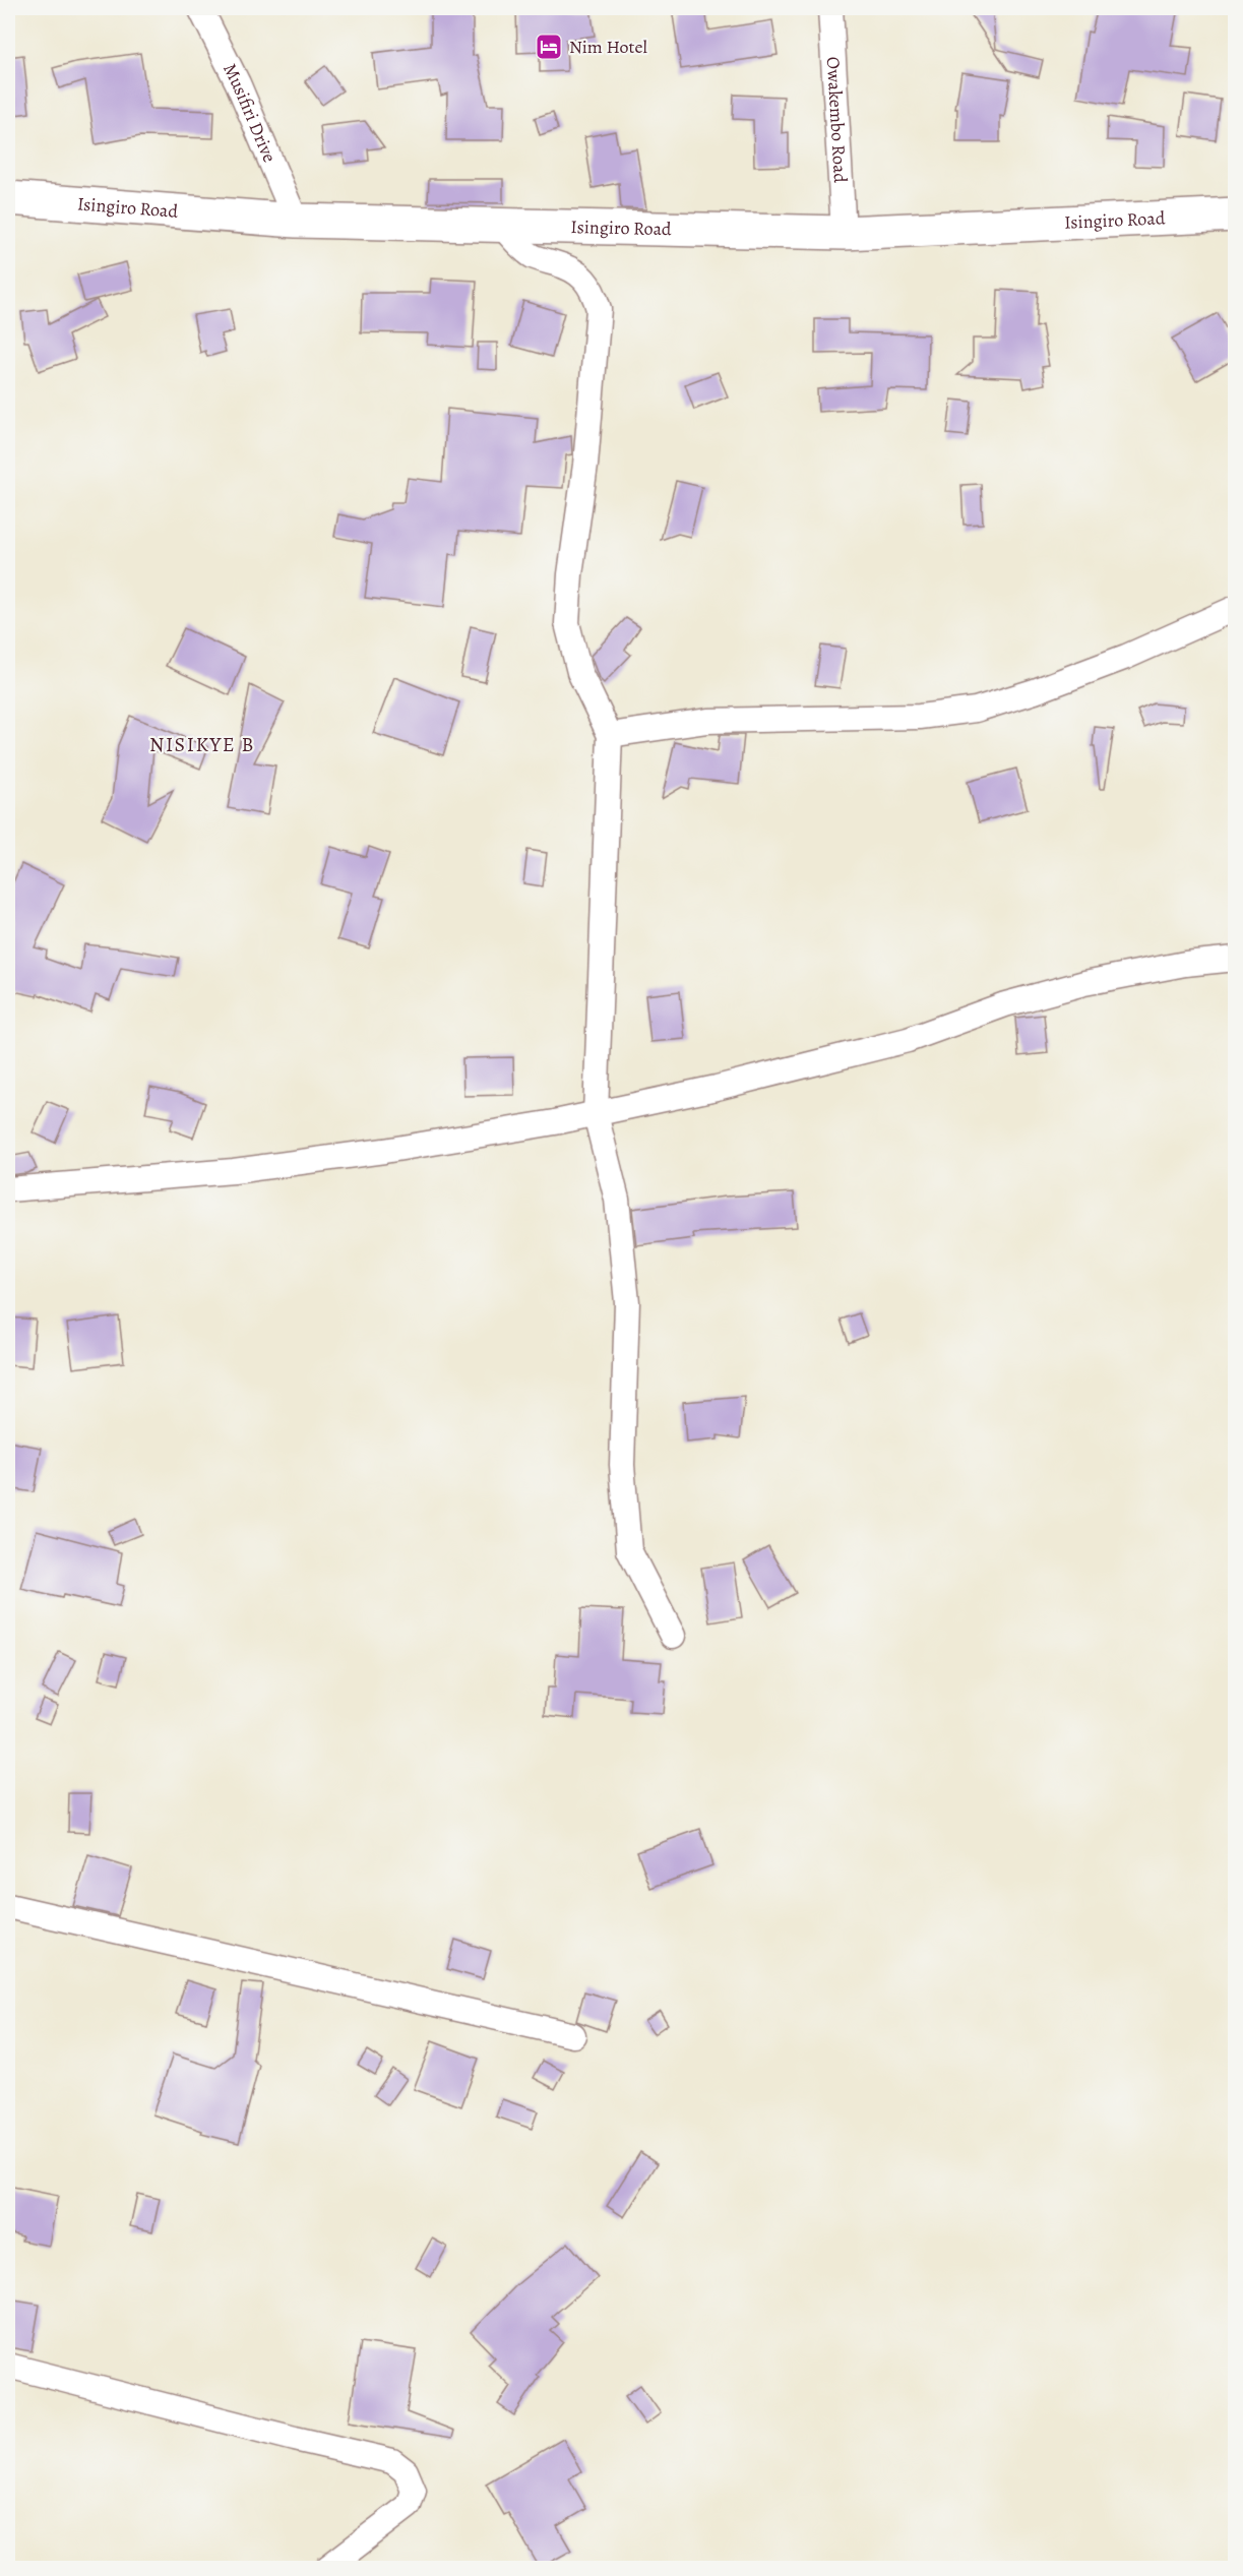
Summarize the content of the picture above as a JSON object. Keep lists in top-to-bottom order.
{
  "streets": {
    "main road": ["Isingiro Road"],
    "street": ["Musifiri Drive", "Owakembo Road"]
  },
  "crossings": [
    ["Musifiri Drive", "Isingiro Road"],
    ["Owakembo Road", "Isingiro Road"]
  ],
  "districts": ["NISIKYE B"],
  "places": {
    "hotel": ["Nim Hotel"]
  }
}
